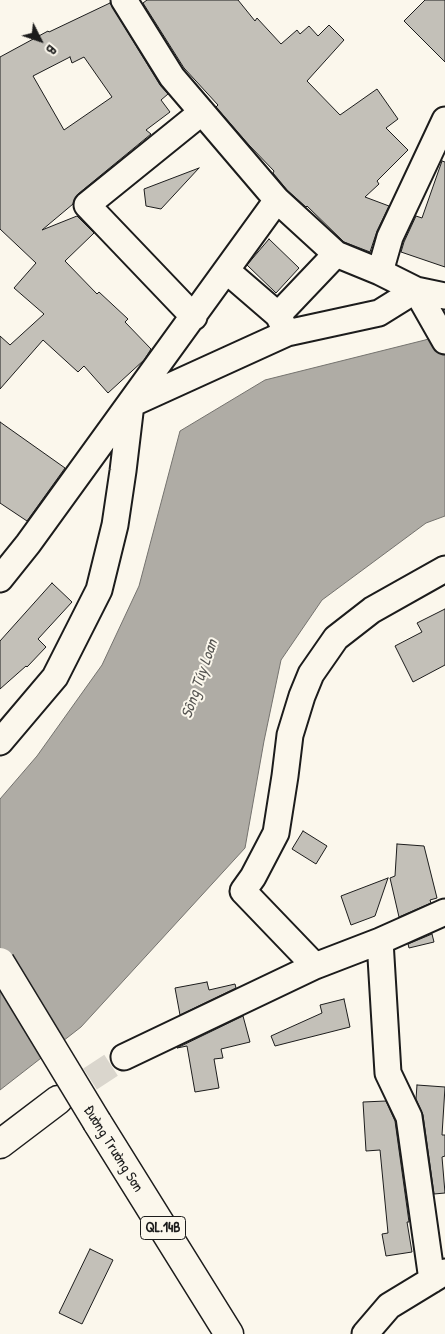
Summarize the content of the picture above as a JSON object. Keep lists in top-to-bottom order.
{
  "streets": {
    "main road": ["Đường Trường Sơn", "QL.14B"]
  },
  "water": ["Sông Túy Loan"],
  "north": "bottom right"
}
